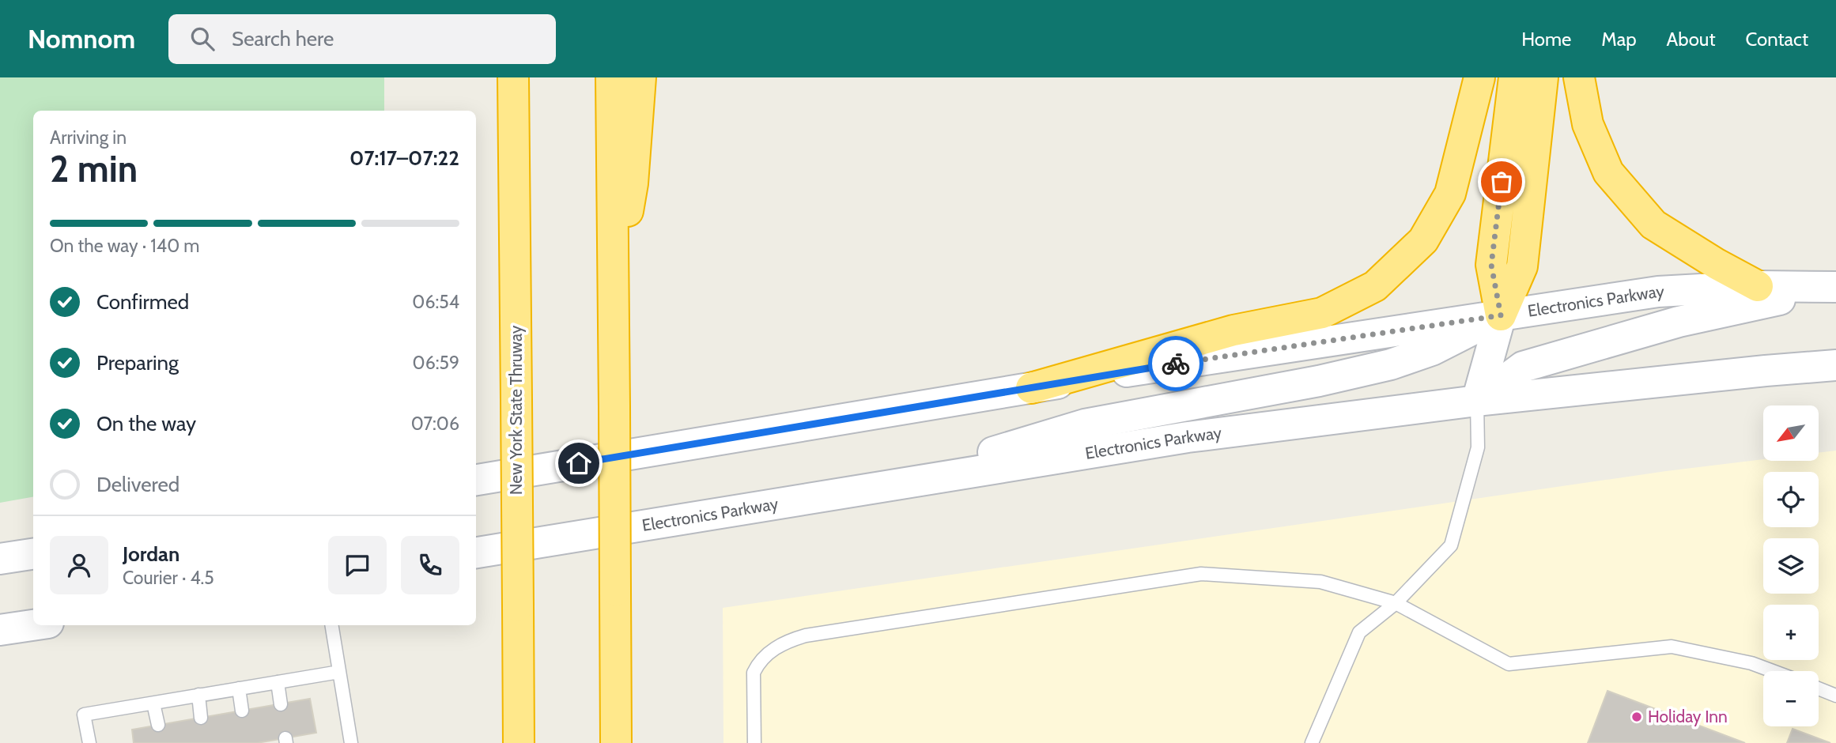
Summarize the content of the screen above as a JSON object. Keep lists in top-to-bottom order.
{
  "streets": {
    "highway": ["New York State Thruway"],
    "main road": ["Electronics Parkway"]
  },
  "places": ["Holiday Inn"],
  "north": "bottom left",
  "page": {
    "header": "Nomnom",
    "search": "Search here",
    "nav": [
      "Home",
      "Map",
      "About",
      "Contact"
    ],
    "heading": ["2 min", "Arriving in", "07:17–07:22"],
    "panel": ["Jordan", "Courier · 4.5"],
    "bar": "On the way · 140 m",
    "list": [
      ["Confirmed", "06:54"],
      ["Preparing", "06:59"],
      ["On the way", "07:06"],
      "Delivered"
    ],
    "map_buttons": ["+", "−"]
  }
}
